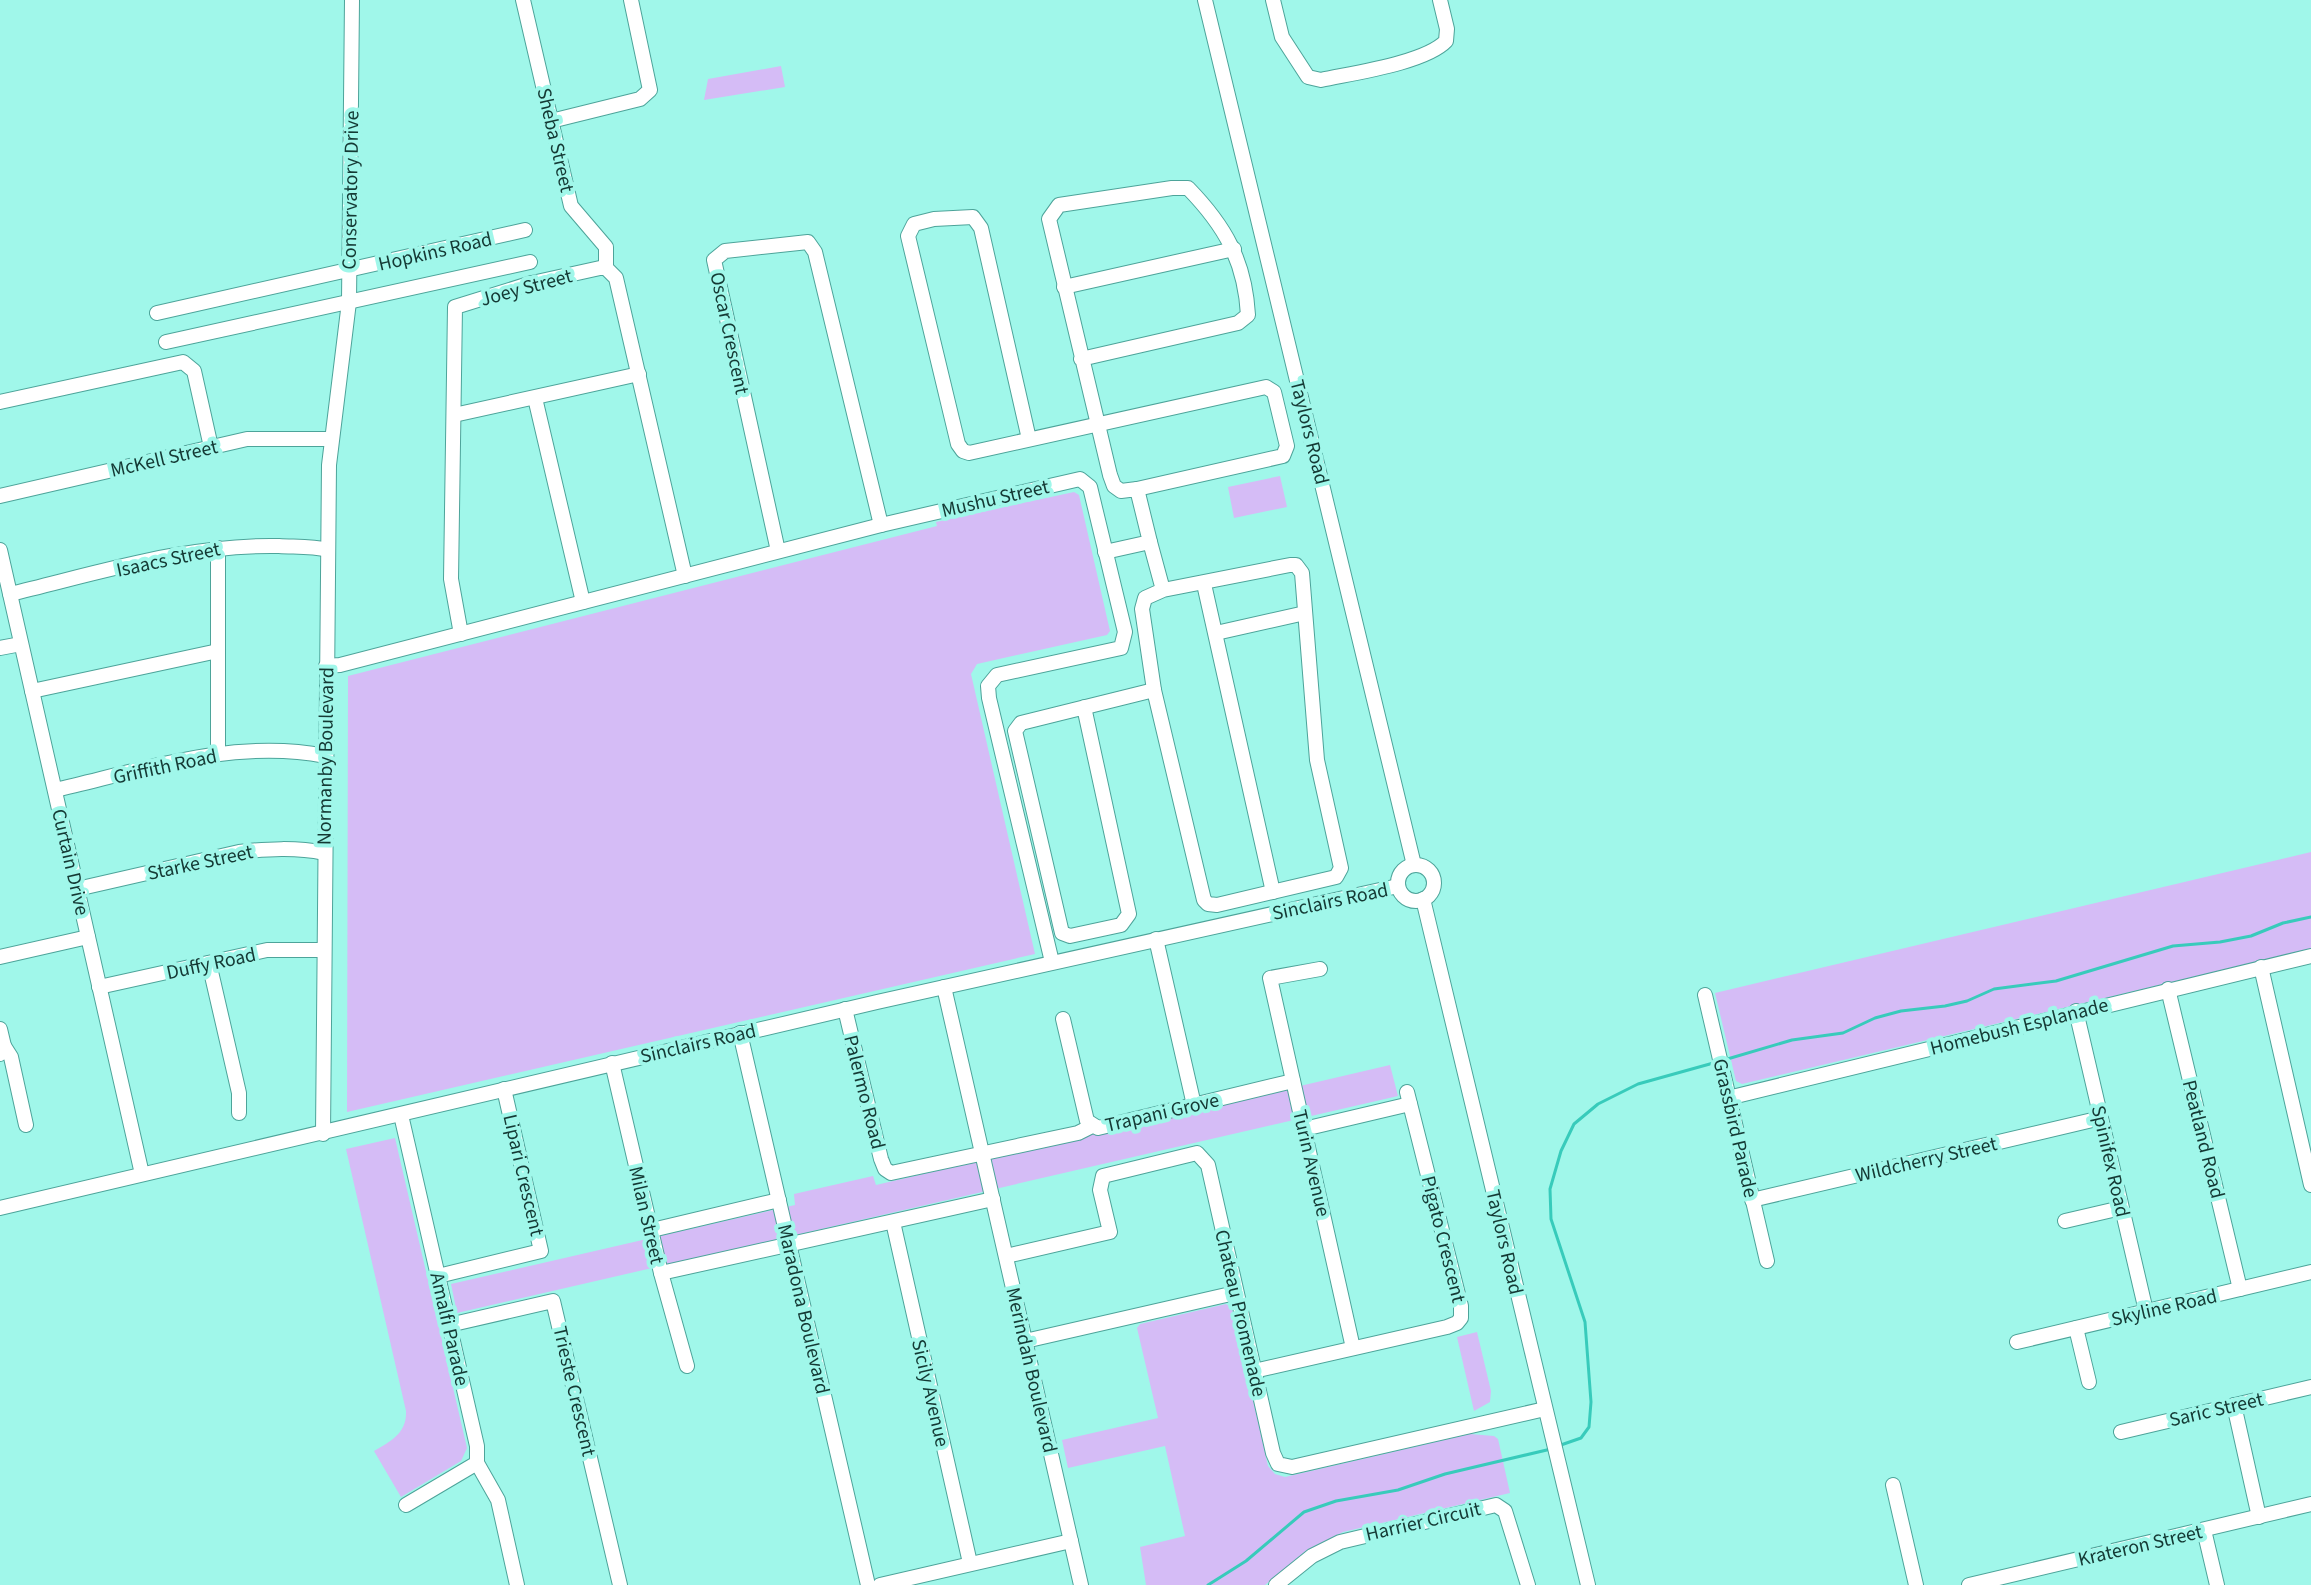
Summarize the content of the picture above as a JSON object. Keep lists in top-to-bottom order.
{
  "streets": {
    "street": [
      "Sheba Street",
      "Conservatory Drive",
      "Hopkins Road",
      "Joey Street",
      "Oscar Crescent",
      "Taylors Road",
      "McKell Street",
      "Mushu Street",
      "Isaacs Street",
      "Normanby Boulevard",
      "Griffith Road",
      "Curtain Drive",
      "Starke Street",
      "Sinclairs Road",
      "Duffy Road",
      "Homebush Esplanade",
      "Palermo Road",
      "Trapani Grove",
      "Grassbird Parade",
      "Peatland Road",
      "Wildcherry Street",
      "Spinifex Road",
      "Turin Avenue",
      "Lipari Crescent",
      "Milan Street",
      "Pigato Crescent",
      "Skyline Road",
      "Maradona Boulevard",
      "Chateau Promenade",
      "Amalfi Parade",
      "Merindah Boulevard",
      "Trieste Crescent",
      "Sicily Avenue",
      "Saric Street",
      "Harrier Circuit",
      "Krateron Street"
    ]
  },
  "crossings": [
    ["Sheba Street", "Joey Street"],
    ["Conservatory Drive", "Hopkins Road"],
    ["Conservatory Drive", "Normanby Boulevard"],
    ["Joey Street", "Mushu Street"],
    ["Oscar Crescent", "Mushu Street"],
    ["Taylors Road", "Sinclairs Road"],
    ["Taylors Road", "Chateau Promenade"],
    ["McKell Street", "Normanby Boulevard"],
    ["Mushu Street", "Normanby Boulevard"],
    ["Mushu Street", "Sinclairs Road"],
    ["Isaacs Street", "Normanby Boulevard"],
    ["Isaacs Street", "Curtain Drive"],
    ["Normanby Boulevard", "Griffith Road"],
    ["Normanby Boulevard", "Starke Street"],
    ["Normanby Boulevard", "Sinclairs Road"],
    ["Normanby Boulevard", "Duffy Road"],
    ["Griffith Road", "Curtain Drive"],
    ["Curtain Drive", "Starke Street"],
    ["Curtain Drive", "Sinclairs Road"],
    ["Curtain Drive", "Duffy Road"],
    ["Sinclairs Road", "Palermo Road"],
    ["Sinclairs Road", "Lipari Crescent"],
    ["Sinclairs Road", "Milan Street"],
    ["Sinclairs Road", "Maradona Boulevard"],
    ["Sinclairs Road", "Amalfi Parade"],
    ["Sinclairs Road", "Merindah Boulevard"],
    ["Homebush Esplanade", "Grassbird Parade"],
    ["Homebush Esplanade", "Peatland Road"],
    ["Homebush Esplanade", "Spinifex Road"],
    ["Palermo Road", "Merindah Boulevard"],
    ["Trapani Grove", "Turin Avenue"],
    ["Grassbird Parade", "Wildcherry Street"],
    ["Peatland Road", "Skyline Road"],
    ["Wildcherry Street", "Spinifex Road"],
    ["Spinifex Road", "Skyline Road"],
    ["Turin Avenue", "Pigato Crescent"],
    ["Lipari Crescent", "Amalfi Parade"],
    ["Pigato Crescent", "Chateau Promenade"],
    ["Chateau Promenade", "Merindah Boulevard"],
    ["Amalfi Parade", "Trieste Crescent"]
  ]
}
